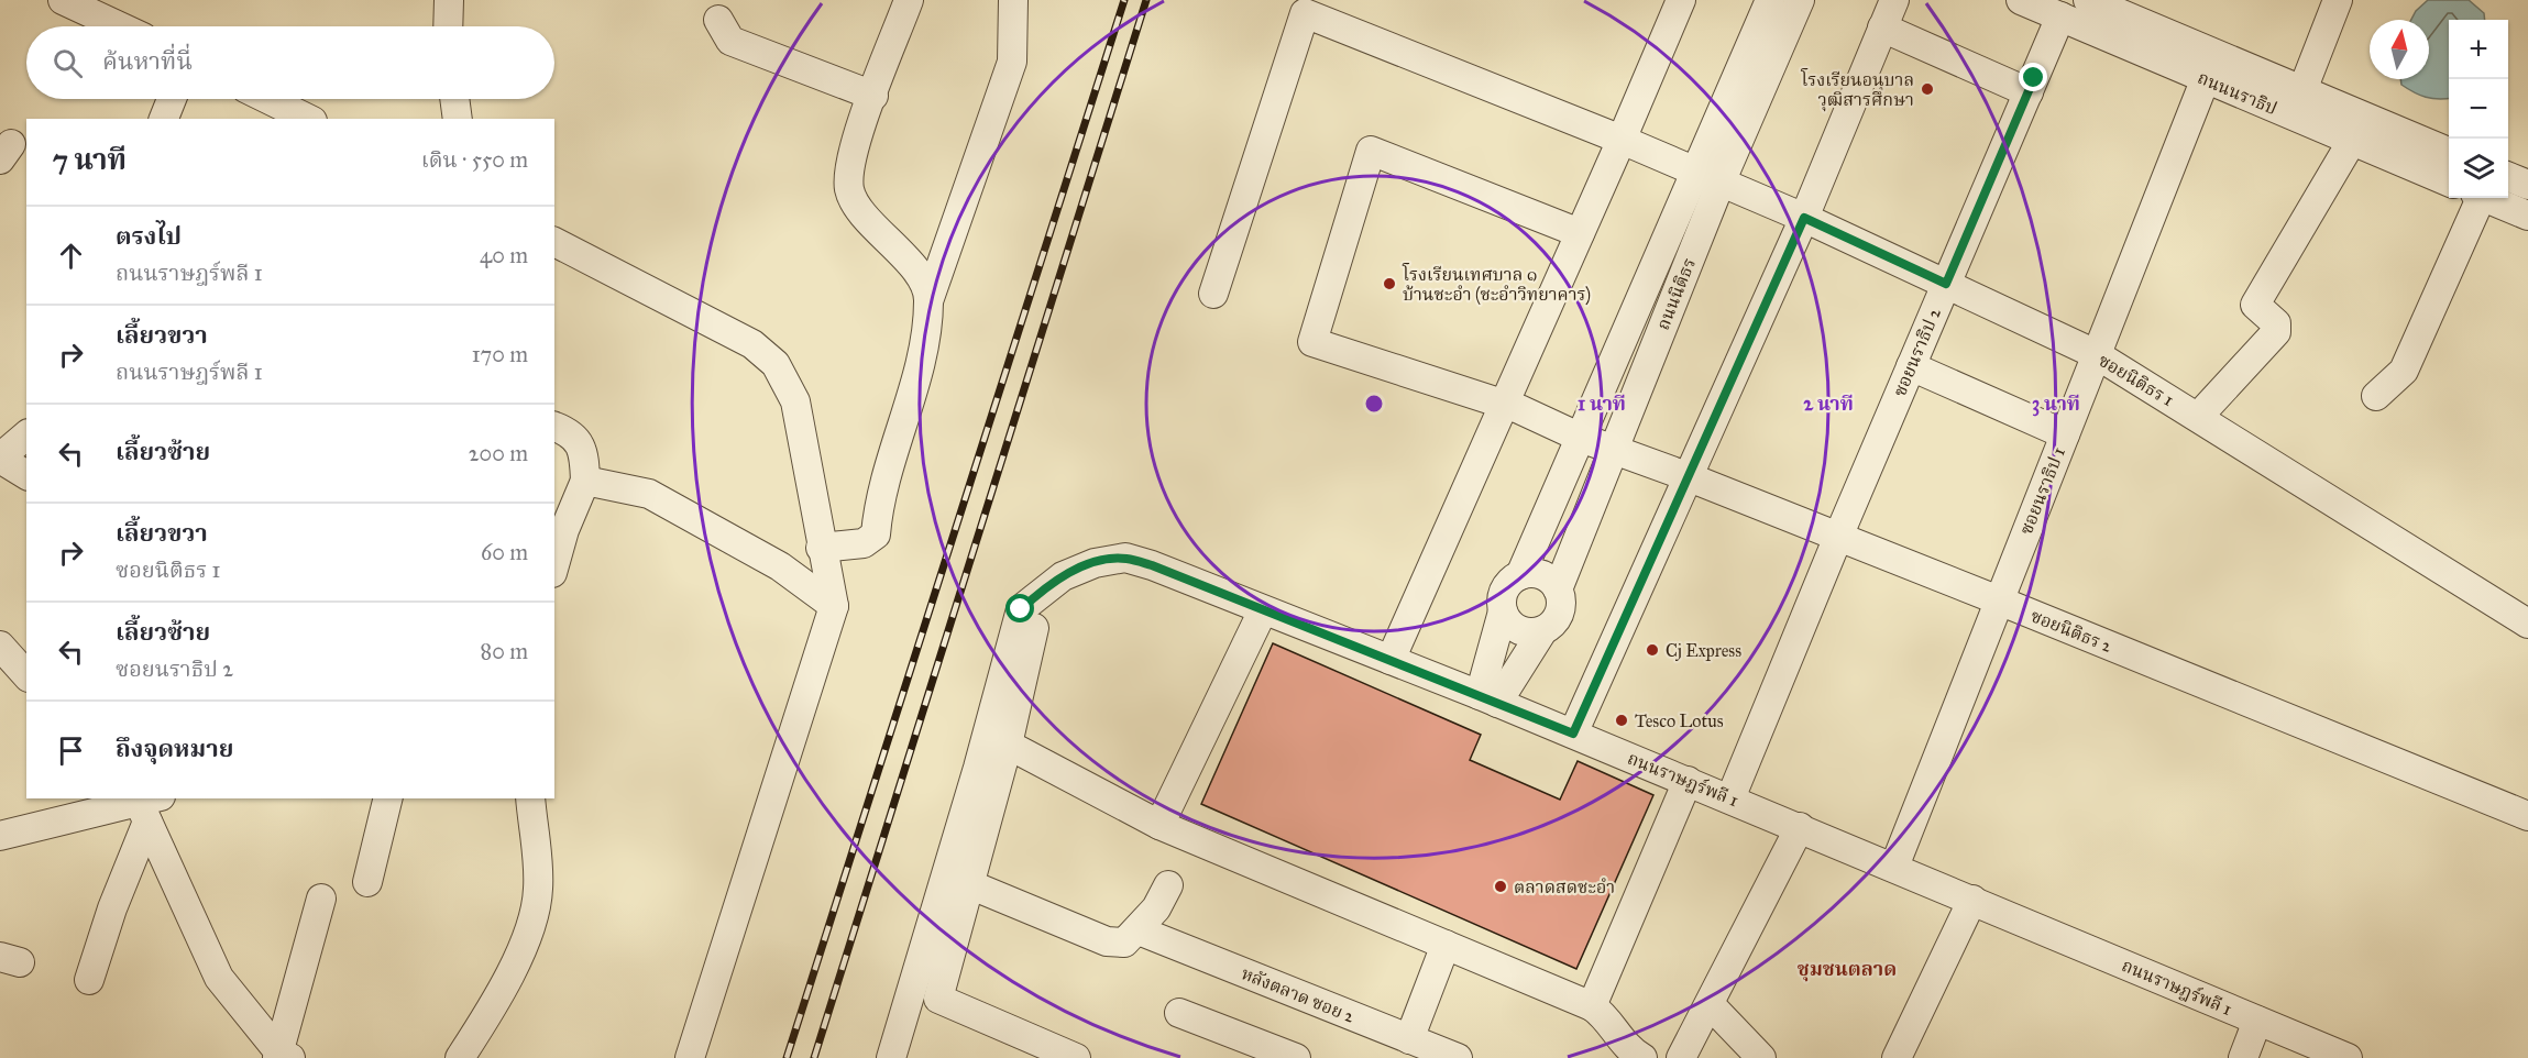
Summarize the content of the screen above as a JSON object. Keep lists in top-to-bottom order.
{
  "streets": {
    "street": [
      "ถนนนราธิป",
      "ถนนนิติธร",
      "ซอยนราธิป 2",
      "ซอยนิติธร 1",
      "ซอยนราธิป 1",
      "ซอยนิติธร 2",
      "ถนนราษฎร์พลี 1",
      "หลังตลาด ซอย 2"
    ]
  },
  "crossings": [
    ["ถนนนราธิป", "ซอยนราธิป 2"],
    ["ถนนนราธิป", "ซอยนราธิป 1"],
    ["ถนนนิติธร", "ซอยนิติธร 1"],
    ["ถนนนิติธร", "ซอยนิติธร 2"],
    ["ซอยนราธิป 2", "ซอยนิติธร 1"],
    ["ซอยนราธิป 2", "ซอยนิติธร 2"],
    ["ซอยนราธิป 2", "ถนนราษฎร์พลี 1"],
    ["ซอยนิติธร 1", "ซอยนราธิป 1"],
    ["ซอยนราธิป 1", "ซอยนิติธร 2"],
    ["ซอยนราธิป 1", "ถนนราษฎร์พลี 1"]
  ],
  "districts": ["ชุมชนตลาด"],
  "places": [
    "โรงเรียนอนุบาล วุฒิสารศึกษา",
    "โรงเรียนเทศบาล ๑ บ้านชะอำ (ชะอำวิทยาคาร)",
    "Cj Express",
    "Tesco Lotus",
    "ตลาดสดชะอำ"
  ],
  "north": "top",
  "page": {
    "map_buttons": ["+", "−"],
    "search": "ค้นหาที่นี่",
    "heading": ["7 นาที", "เดิน · 550 m"],
    "list": [
      ["ตรงไป", "ถนนราษฎร์พลี 1", "40 m"],
      ["เลี้ยวขวา", "ถนนราษฎร์พลี 1", "170 m"],
      ["เลี้ยวซ้าย", "200 m"],
      ["เลี้ยวขวา", "ซอยนิติธร 1", "60 m"],
      ["เลี้ยวซ้าย", "ซอยนราธิป 2", "80 m"],
      "ถึงจุดหมาย"
    ]
  },
  "rings": ["1 นาที", "2 นาที", "3 นาที"]
}
